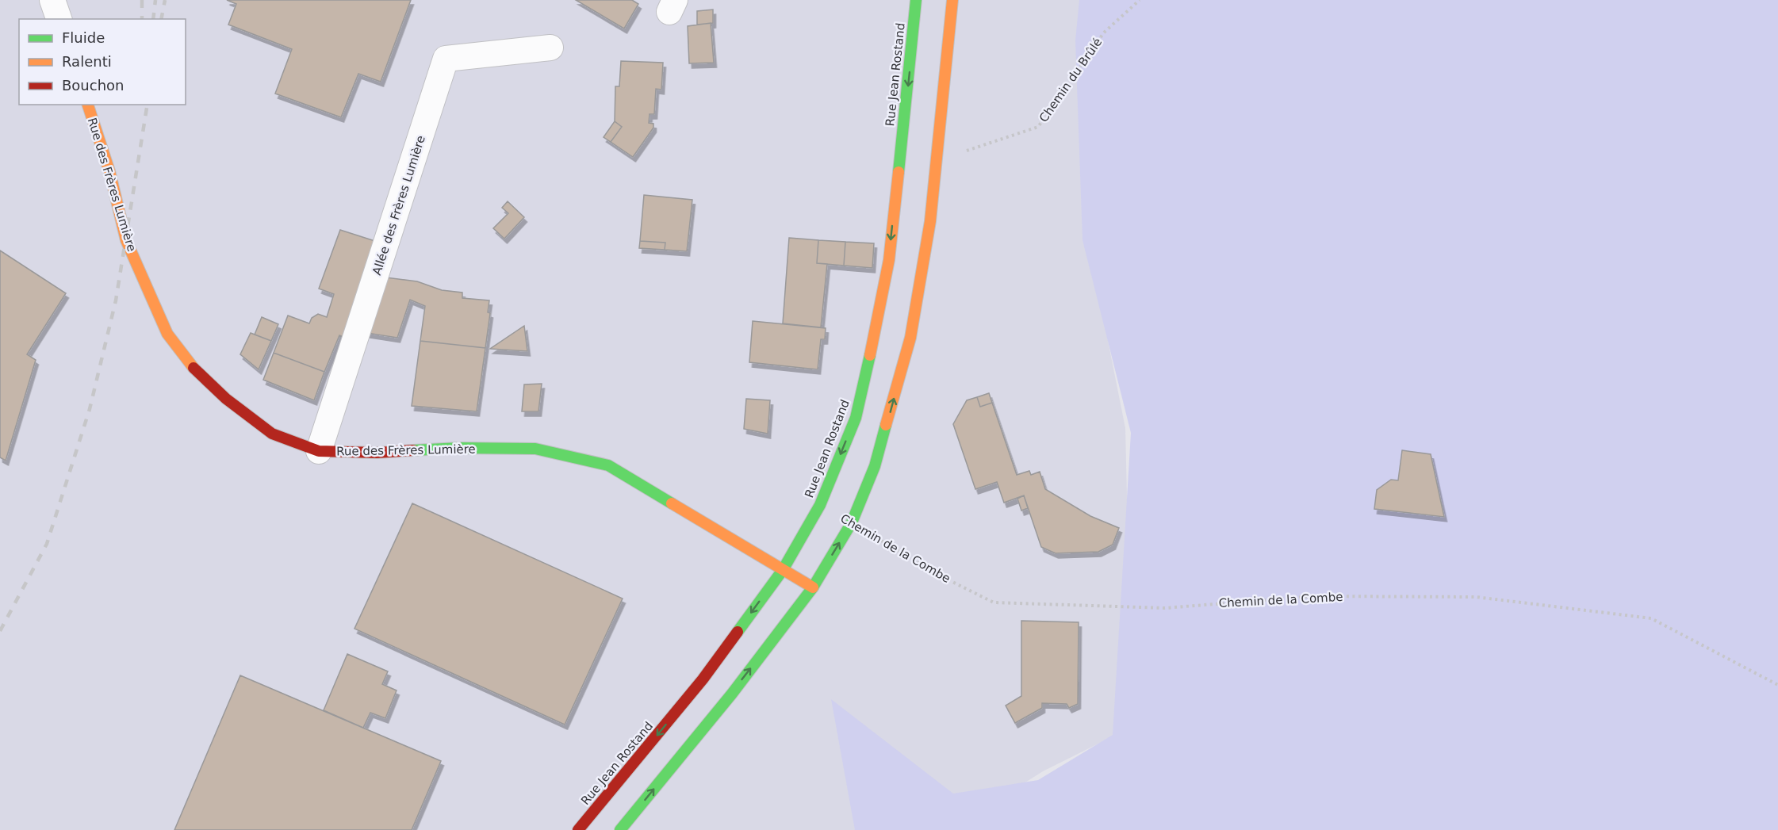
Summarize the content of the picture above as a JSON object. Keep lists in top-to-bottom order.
{
  "streets": {
    "main road": ["Rue Jean Rostand", "Rue des Frères Lumière"],
    "street": ["Allée des Frères Lumière"],
    "path": ["Chemin du Brûlé", "Chemin de la Combe"]
  },
  "crossings": [
    ["Rue Jean Rostand", "Rue des Frères Lumière"],
    ["Rue des Frères Lumière", "Allée des Frères Lumière"]
  ],
  "legend": ["Fluide", "Ralenti", "Bouchon"]
}
